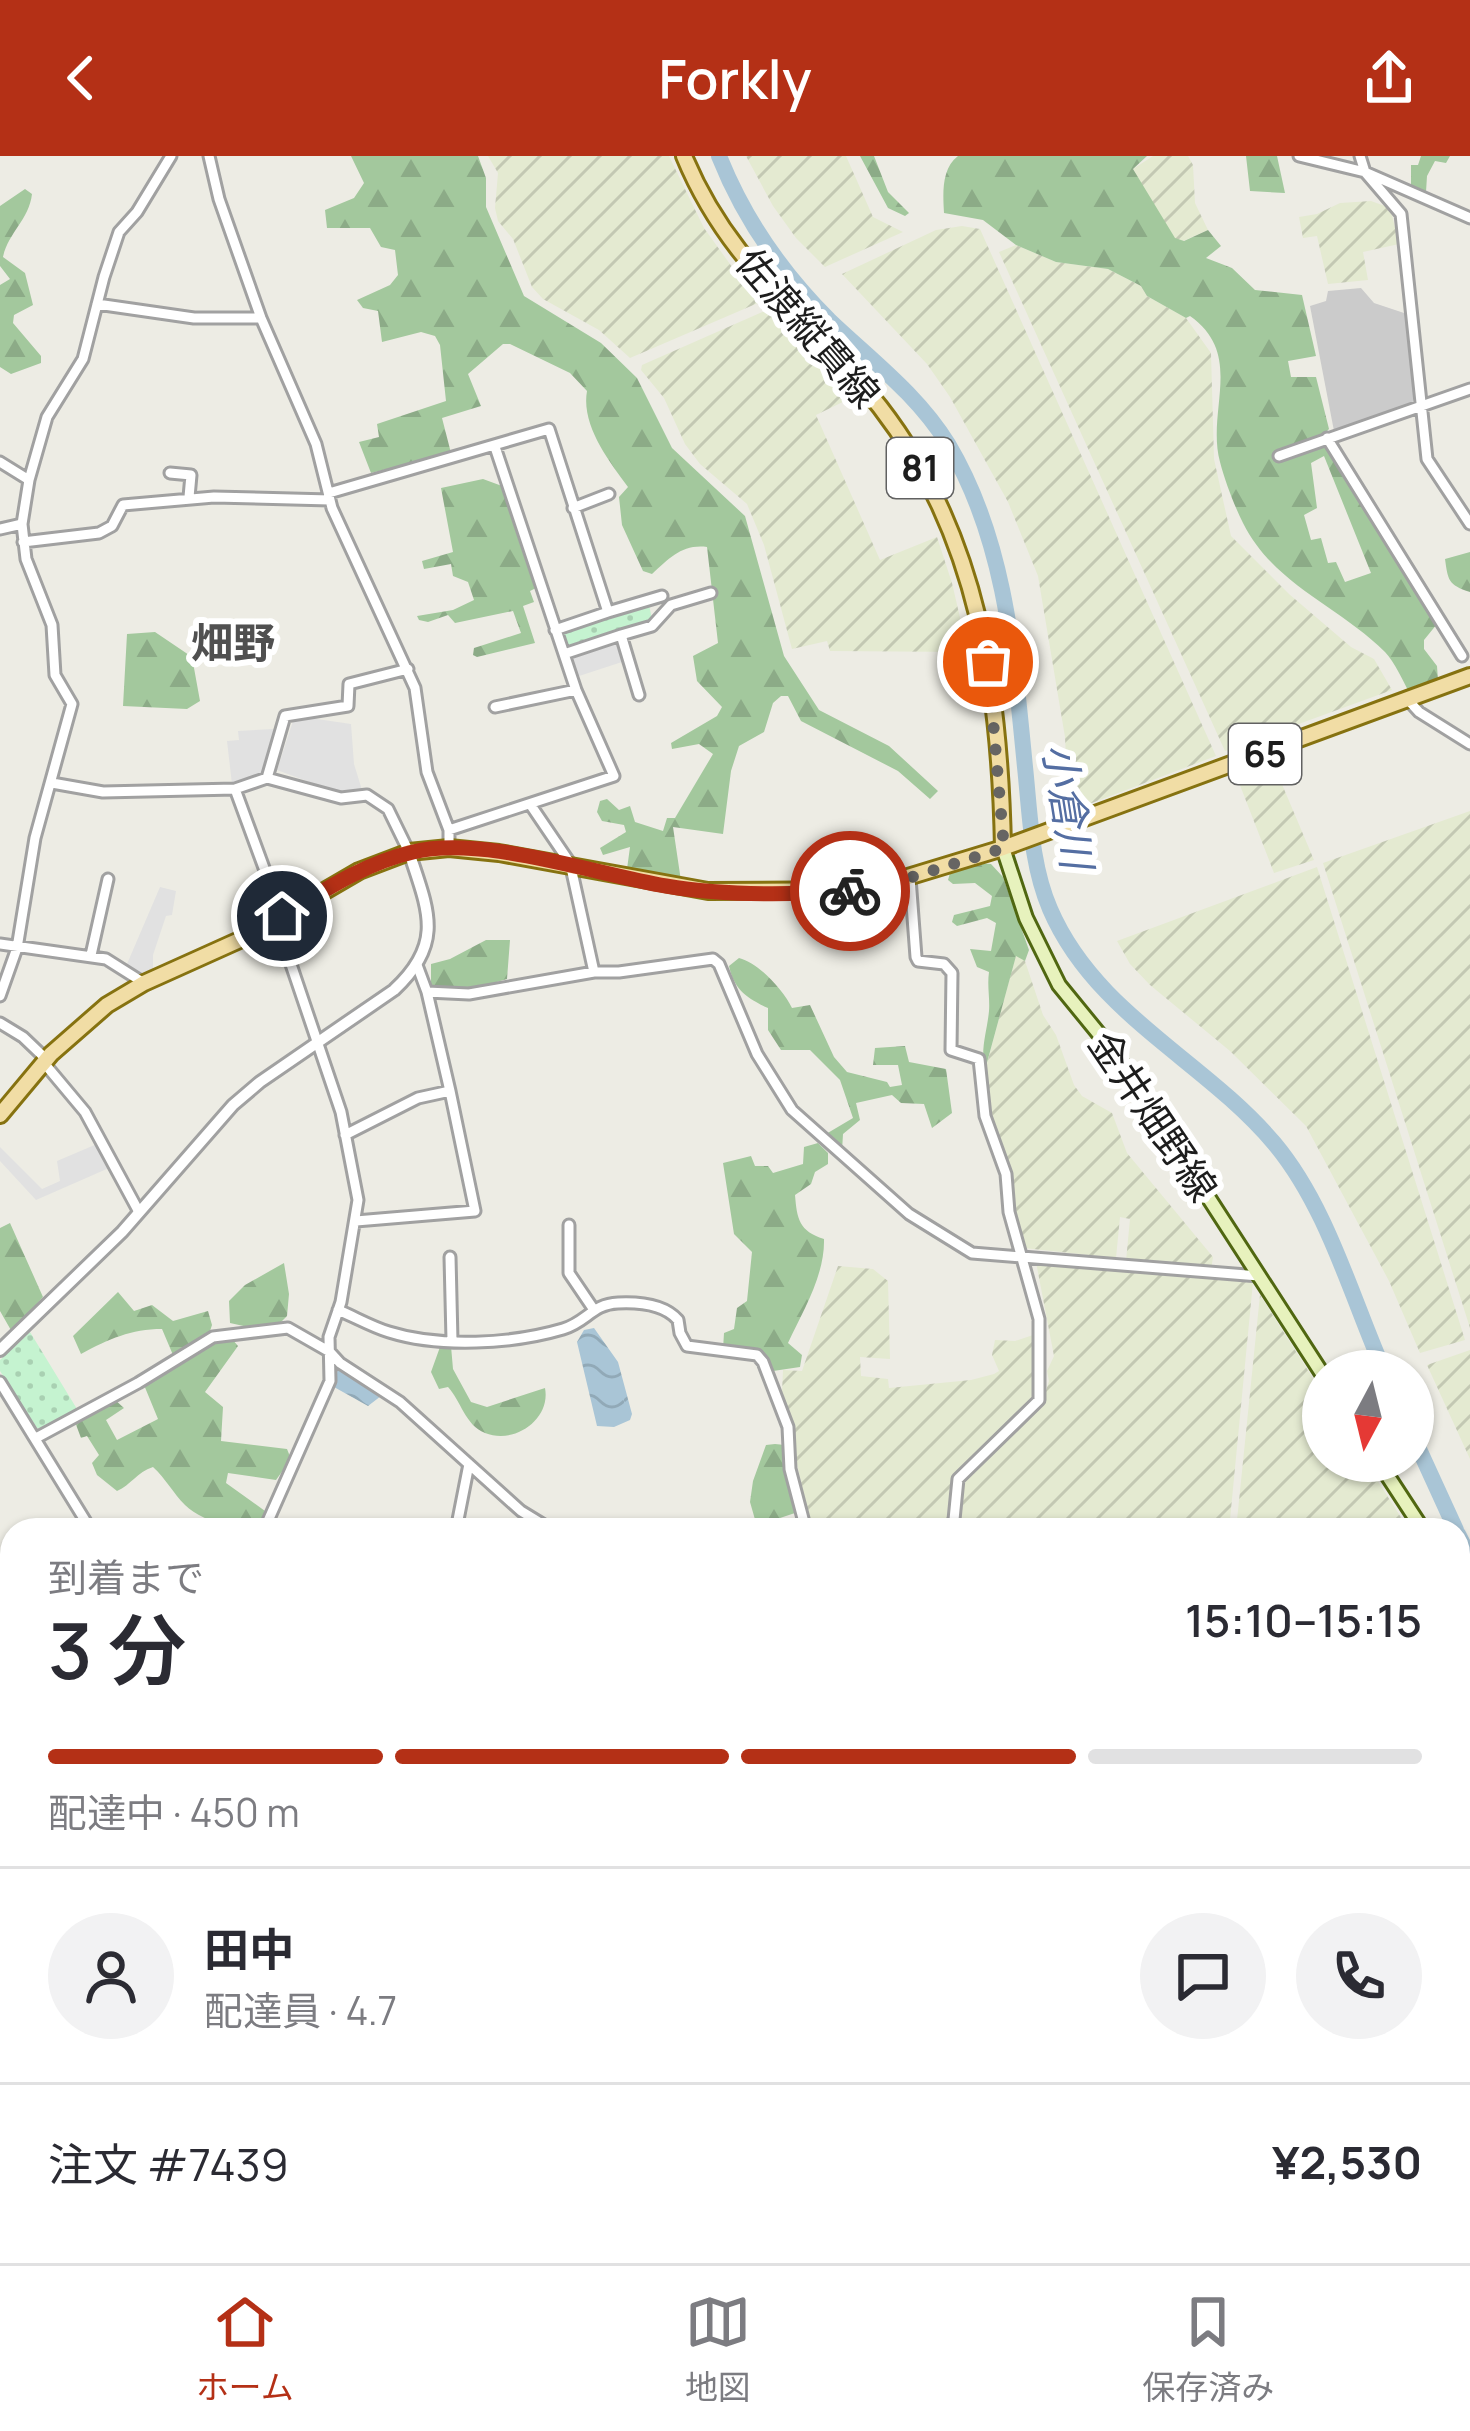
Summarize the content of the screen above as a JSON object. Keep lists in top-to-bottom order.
{
  "streets": {
    "main road": [
      "佐渡縦貫線",
      "81",
      "65",
      "金井畑野線"
    ]
  },
  "crossings": [
    ["佐渡縦貫線", "65"],
    ["佐渡縦貫線", "金井畑野線"],
    ["65", "金井畑野線"]
  ],
  "districts": ["畑野"],
  "water": ["小倉川"],
  "north": "bottom",
  "page": {
    "header": "Forkly",
    "heading": ["3 分", "到着まで", "15:10–15:15"],
    "panel": [
      "田中",
      "配達員 · 4.7",
      "注文 #7439",
      "¥2,530"
    ],
    "bar": "配達中 · 450 m",
    "tabs": ["ホーム", "地図", "保存済み"]
  }
}
